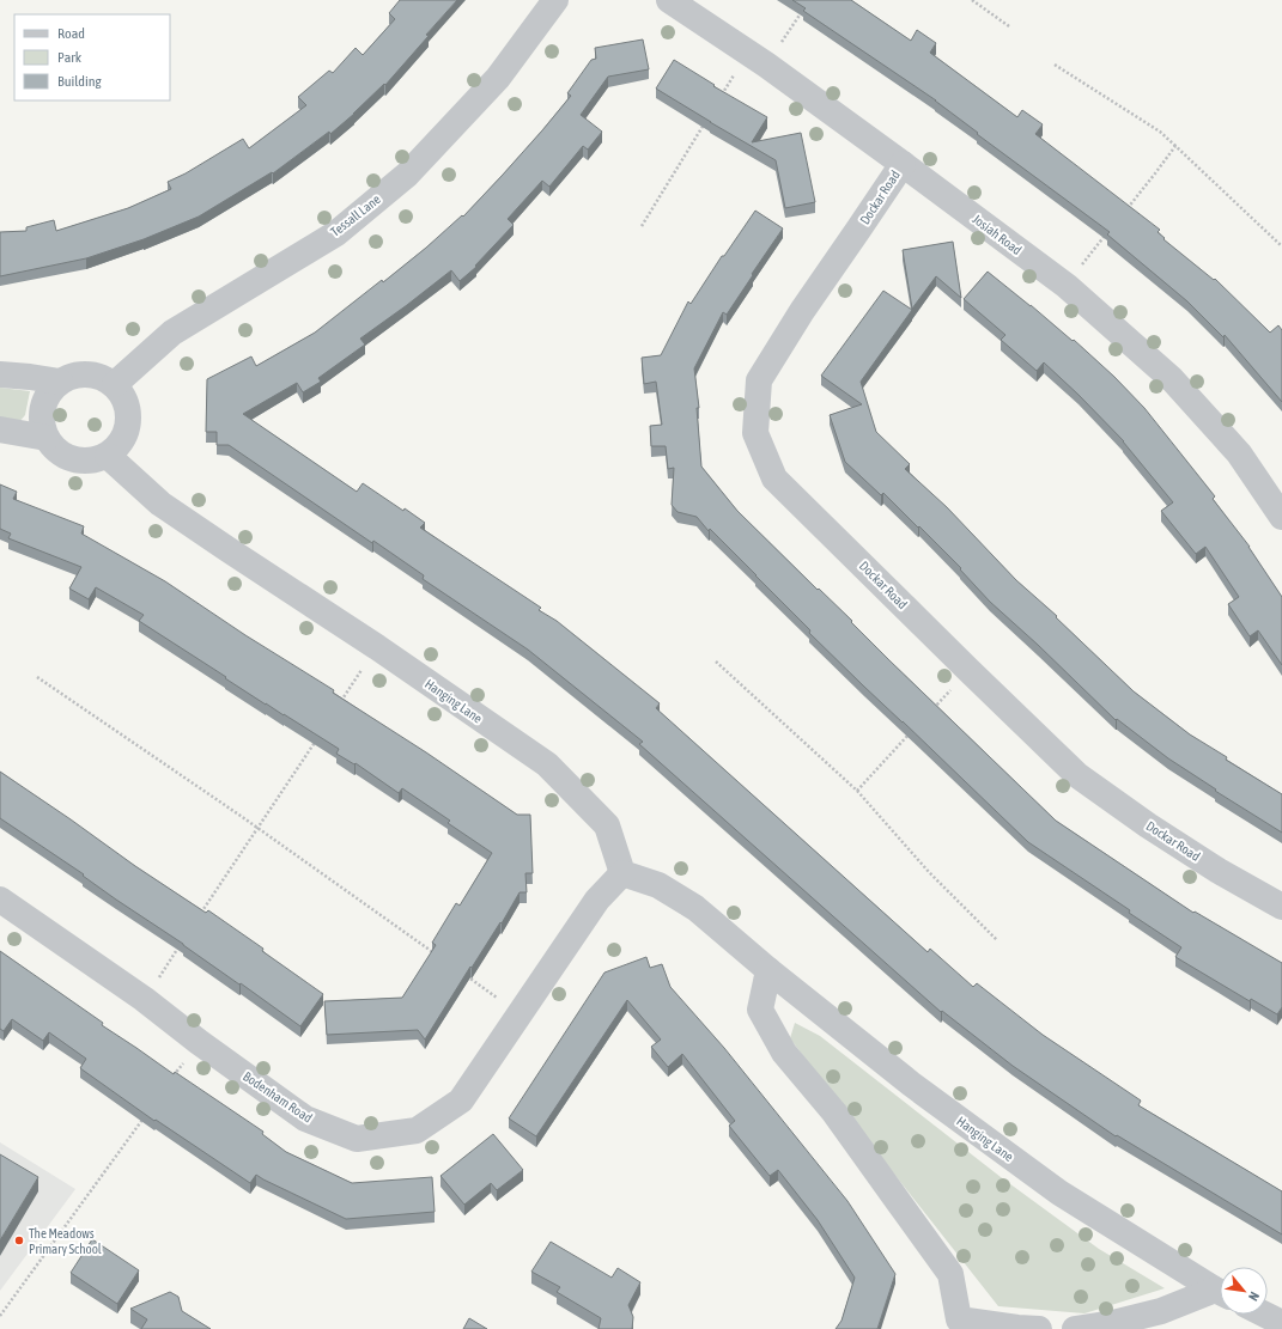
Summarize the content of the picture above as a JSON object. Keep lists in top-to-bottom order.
{
  "streets": {
    "street": [
      "Dockar Road",
      "Tessall Lane",
      "Josiah Road",
      "Hanging Lane",
      "Bodenham Road"
    ]
  },
  "crossings": [
    ["Dockar Road", "Josiah Road"],
    ["Tessall Lane", "Hanging Lane"],
    ["Hanging Lane", "Bodenham Road"]
  ],
  "places": ["The Meadows Primary School"],
  "legend": ["Road", "Park", "Building"],
  "north": "bottom right"
}
